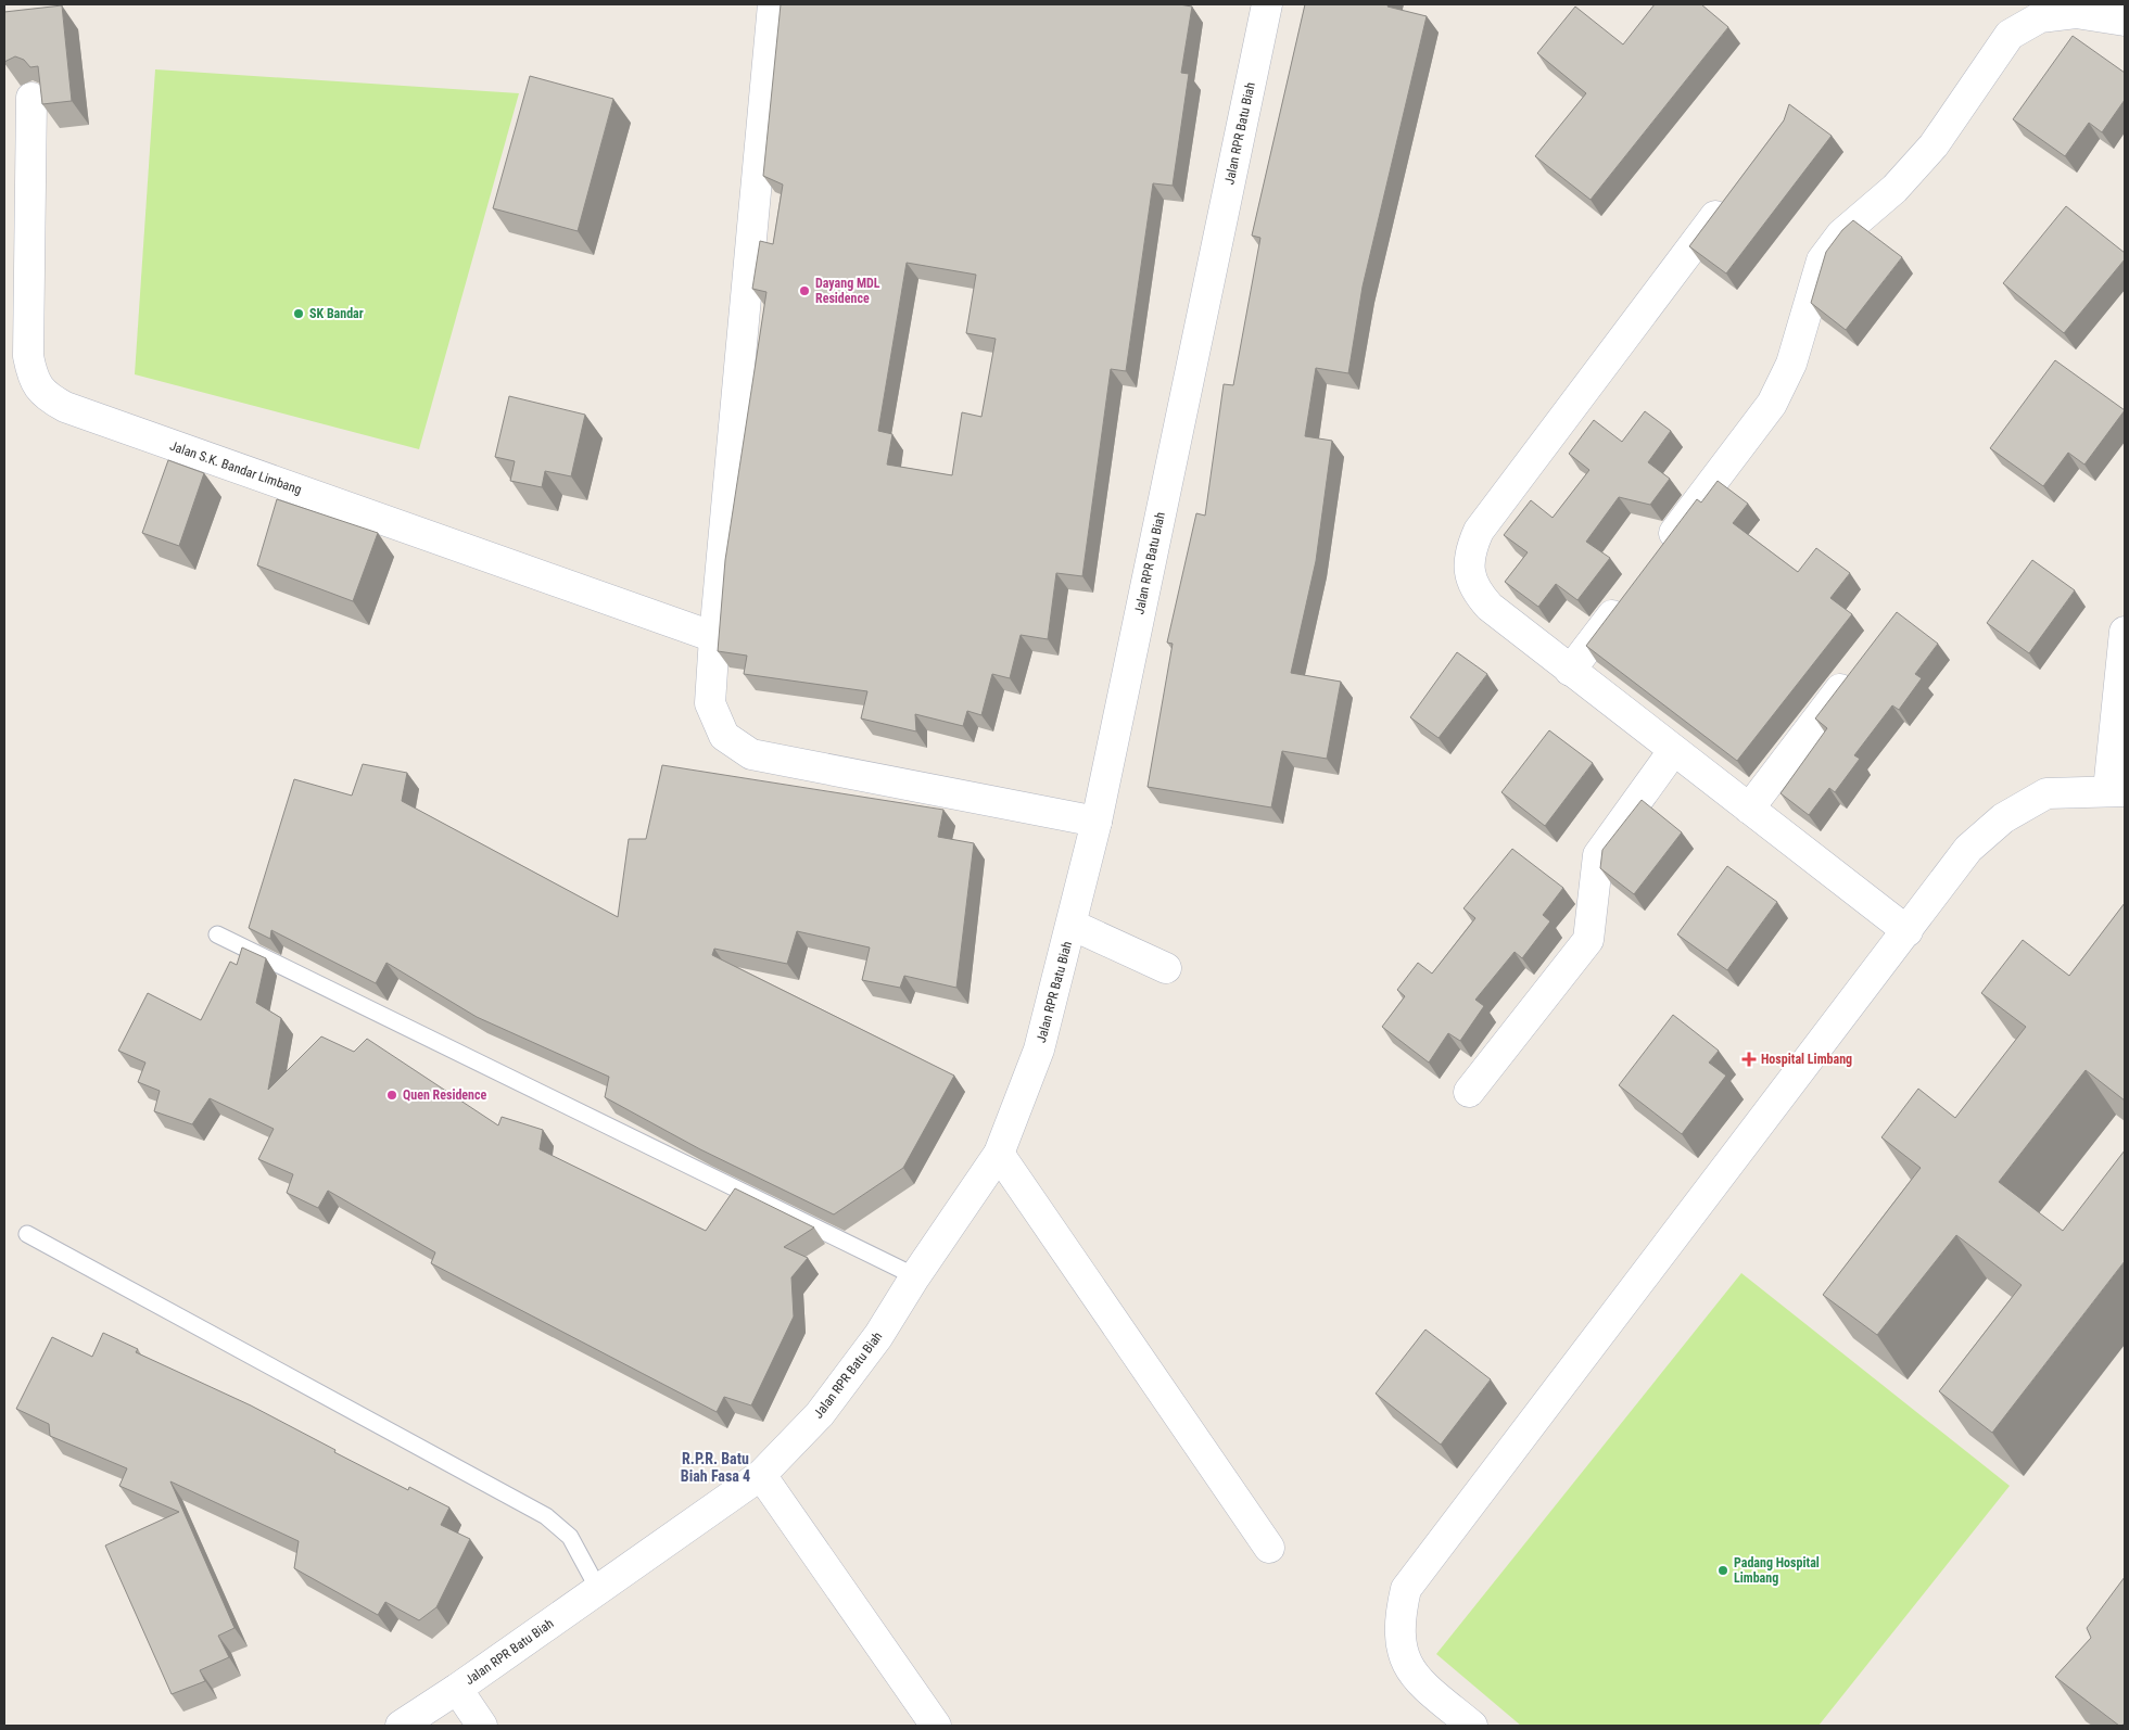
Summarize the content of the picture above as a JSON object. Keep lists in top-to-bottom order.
{
  "streets": {
    "street": ["Jalan RPR Batu Biah", "Jalan S.K. Bandar Limbang"]
  },
  "districts": ["R.P.R. Batu Biah Fasa 4"],
  "places": {
    "other": [
      "Dayang MDL Residence",
      "SK Bandar",
      "Quen Residence",
      "Padang Hospital Limbang"
    ],
    "health": ["Hospital Limbang"]
  }
}
